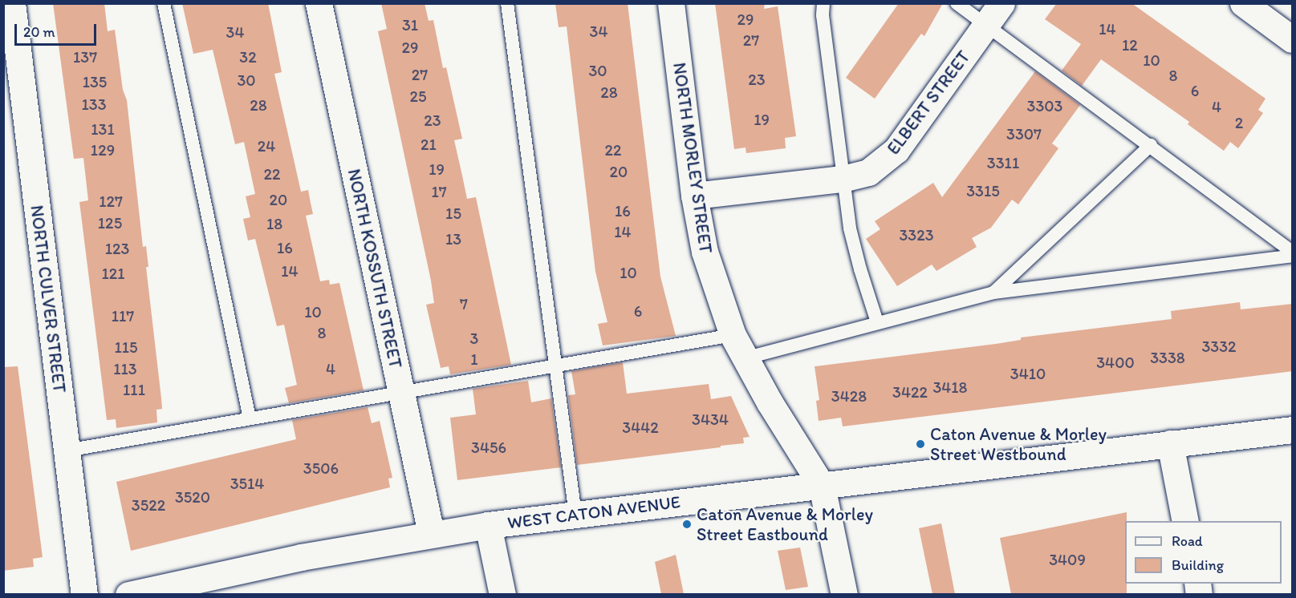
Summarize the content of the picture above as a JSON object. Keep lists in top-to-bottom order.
{
  "streets": {
    "street": [
      "ELBERT STREET",
      "NORTH MORLEY STREET",
      "NORTH KOSSUTH STREET",
      "NORTH CULVER STREET",
      "WEST CATON AVENUE"
    ]
  },
  "crossings": [
    ["ELBERT STREET", "NORTH MORLEY STREET"],
    ["NORTH MORLEY STREET", "WEST CATON AVENUE"],
    ["NORTH KOSSUTH STREET", "WEST CATON AVENUE"]
  ],
  "places": ["Caton Avenue & Morley Street Westbound", "Caton Avenue & Morley Street Eastbound"],
  "house_numbers": [
    "29",
    "31",
    "14",
    "34",
    "34",
    "27",
    "12",
    "29",
    "137",
    "32",
    "10",
    "30",
    "27",
    "8",
    "23",
    "30",
    "135",
    "6",
    "28",
    "25",
    "133",
    "28",
    "3303",
    "4",
    "19",
    "23",
    "2",
    "131",
    "3307",
    "21",
    "24",
    "129",
    "22",
    "3311",
    "19",
    "20",
    "22",
    "3315",
    "17",
    "20",
    "127",
    "16",
    "15",
    "125",
    "18",
    "14",
    "3323",
    "13",
    "16",
    "123",
    "14",
    "10",
    "121",
    "7",
    "6",
    "10",
    "117",
    "8",
    "3",
    "3332",
    "115",
    "3338",
    "1",
    "3400",
    "113",
    "4",
    "3410",
    "3418",
    "111",
    "3422",
    "3428",
    "3434",
    "3442",
    "3456",
    "3506",
    "3514",
    "3520",
    "3522",
    "3409"
  ],
  "legend": ["Road", "Building"],
  "scale_bar": "20 m"
}
